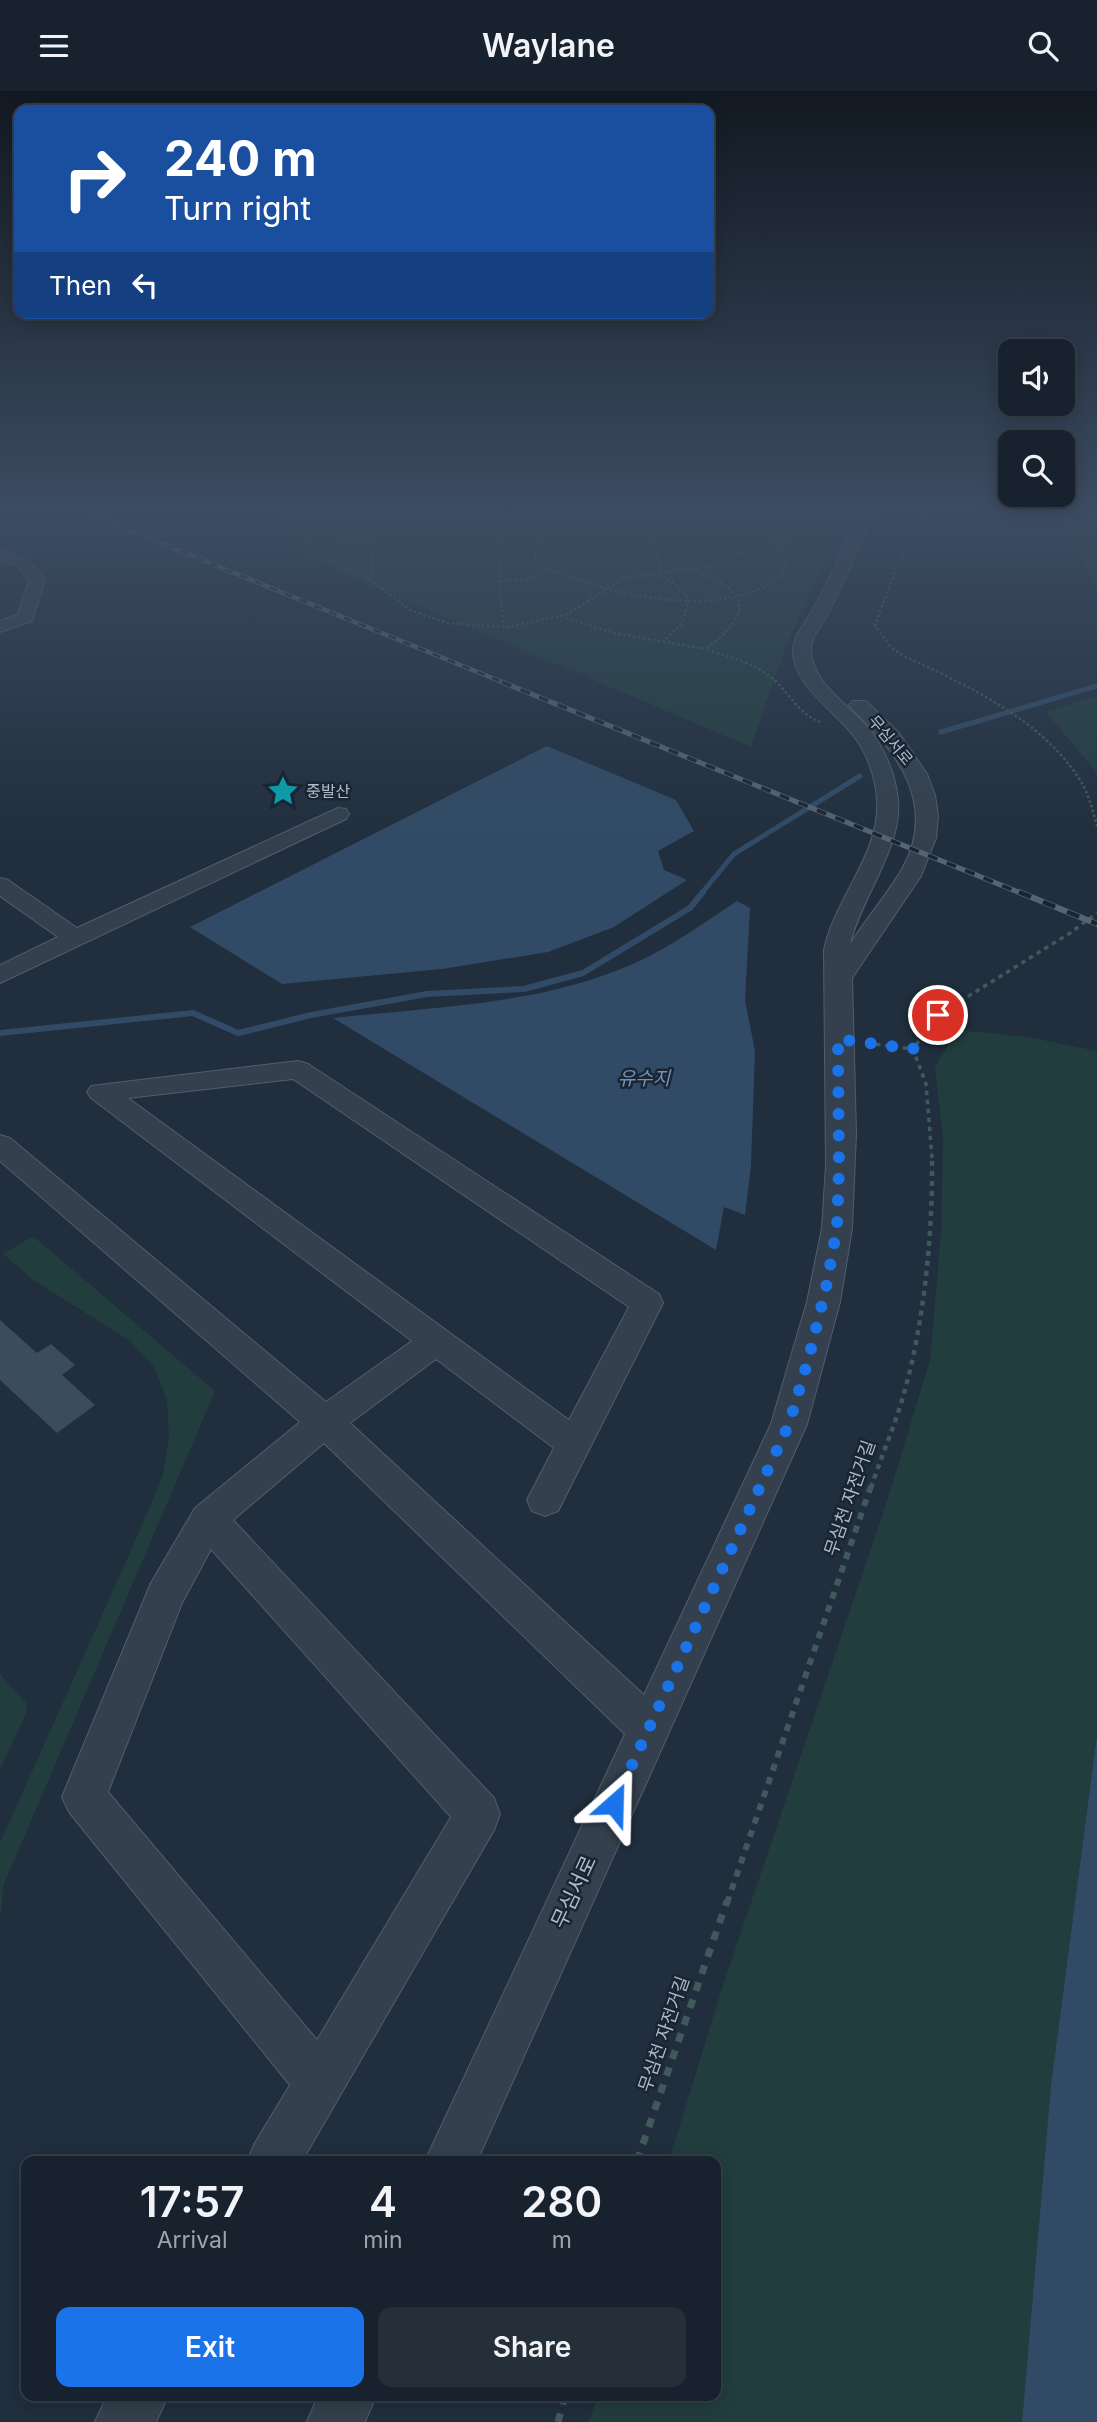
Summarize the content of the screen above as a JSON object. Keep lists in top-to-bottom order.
{
  "streets": {
    "street": ["무심서로"],
    "path": ["무심천 자전거길"]
  },
  "water": ["유수지"],
  "places": {
    "place": ["중발산"]
  },
  "page": {
    "header": "Waylane",
    "turn": ["240 m", "Turn right"],
    "then": "Then",
    "eta": [
      "17:57",
      "Arrival",
      "4",
      "min",
      "280",
      "m"
    ],
    "buttons": ["Exit", "Share"]
  }
}
